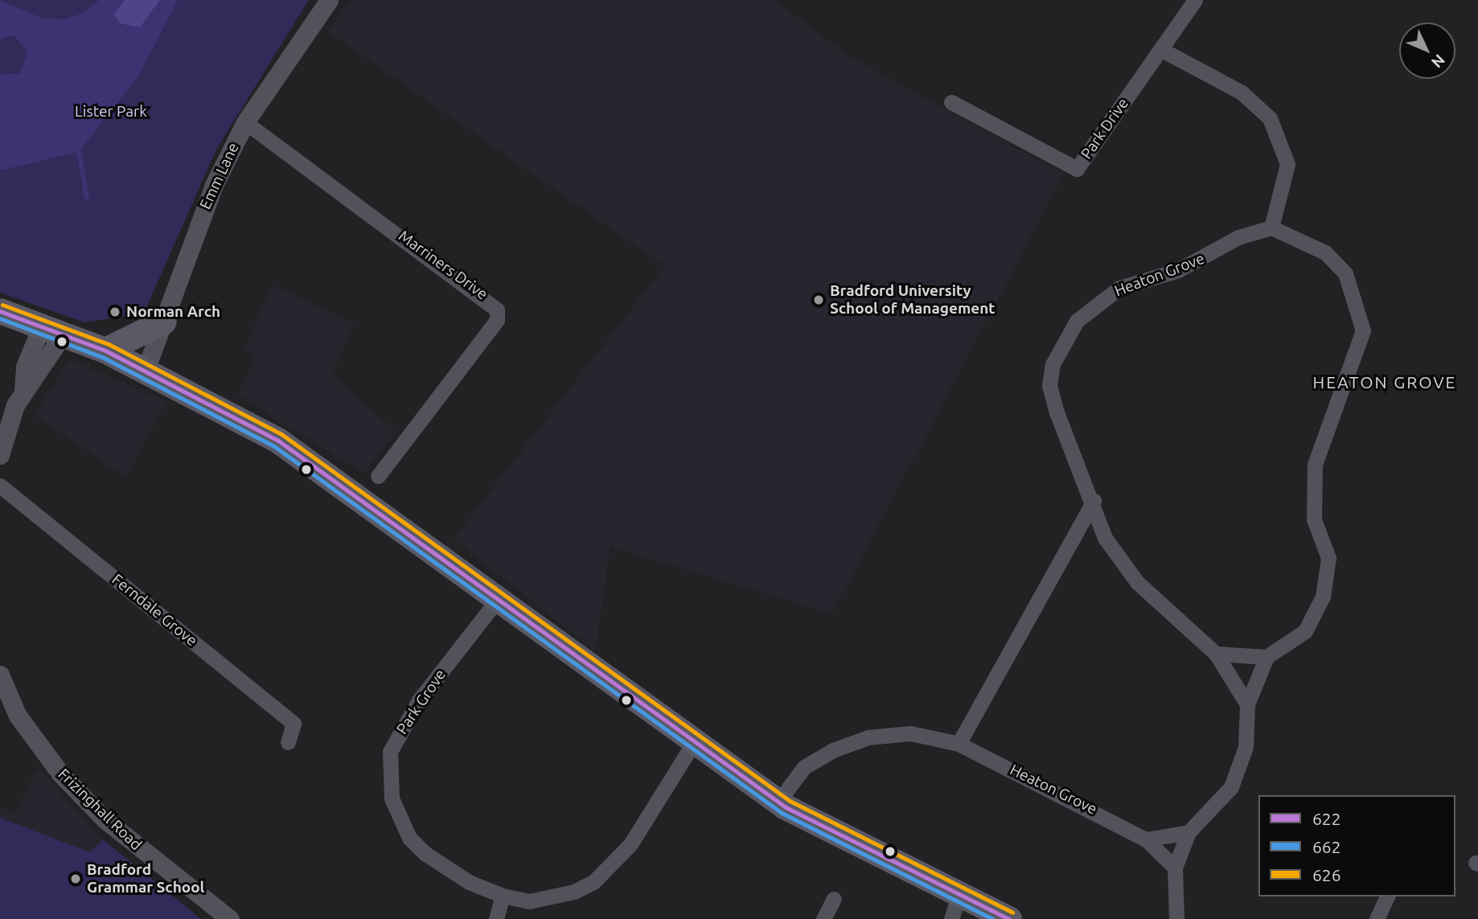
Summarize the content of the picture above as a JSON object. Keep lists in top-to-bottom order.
{
  "streets": {
    "street": [
      "Park Drive",
      "Emm Lane",
      "Marriners Drive",
      "Heaton Grove",
      "Ferndale Grove",
      "Park Grove",
      "Frizinghall Road"
    ]
  },
  "crossings": [
    ["Emm Lane", "Marriners Drive"]
  ],
  "districts": ["HEATON GROVE"],
  "parks": ["Lister Park"],
  "places": ["Bradford University School of Management", "Norman Arch", "Bradford Grammar School"],
  "lines": ["transit line 626", "transit line 622", "transit line 662"],
  "legend": ["622", "662", "626"],
  "north": "bottom right"
}
